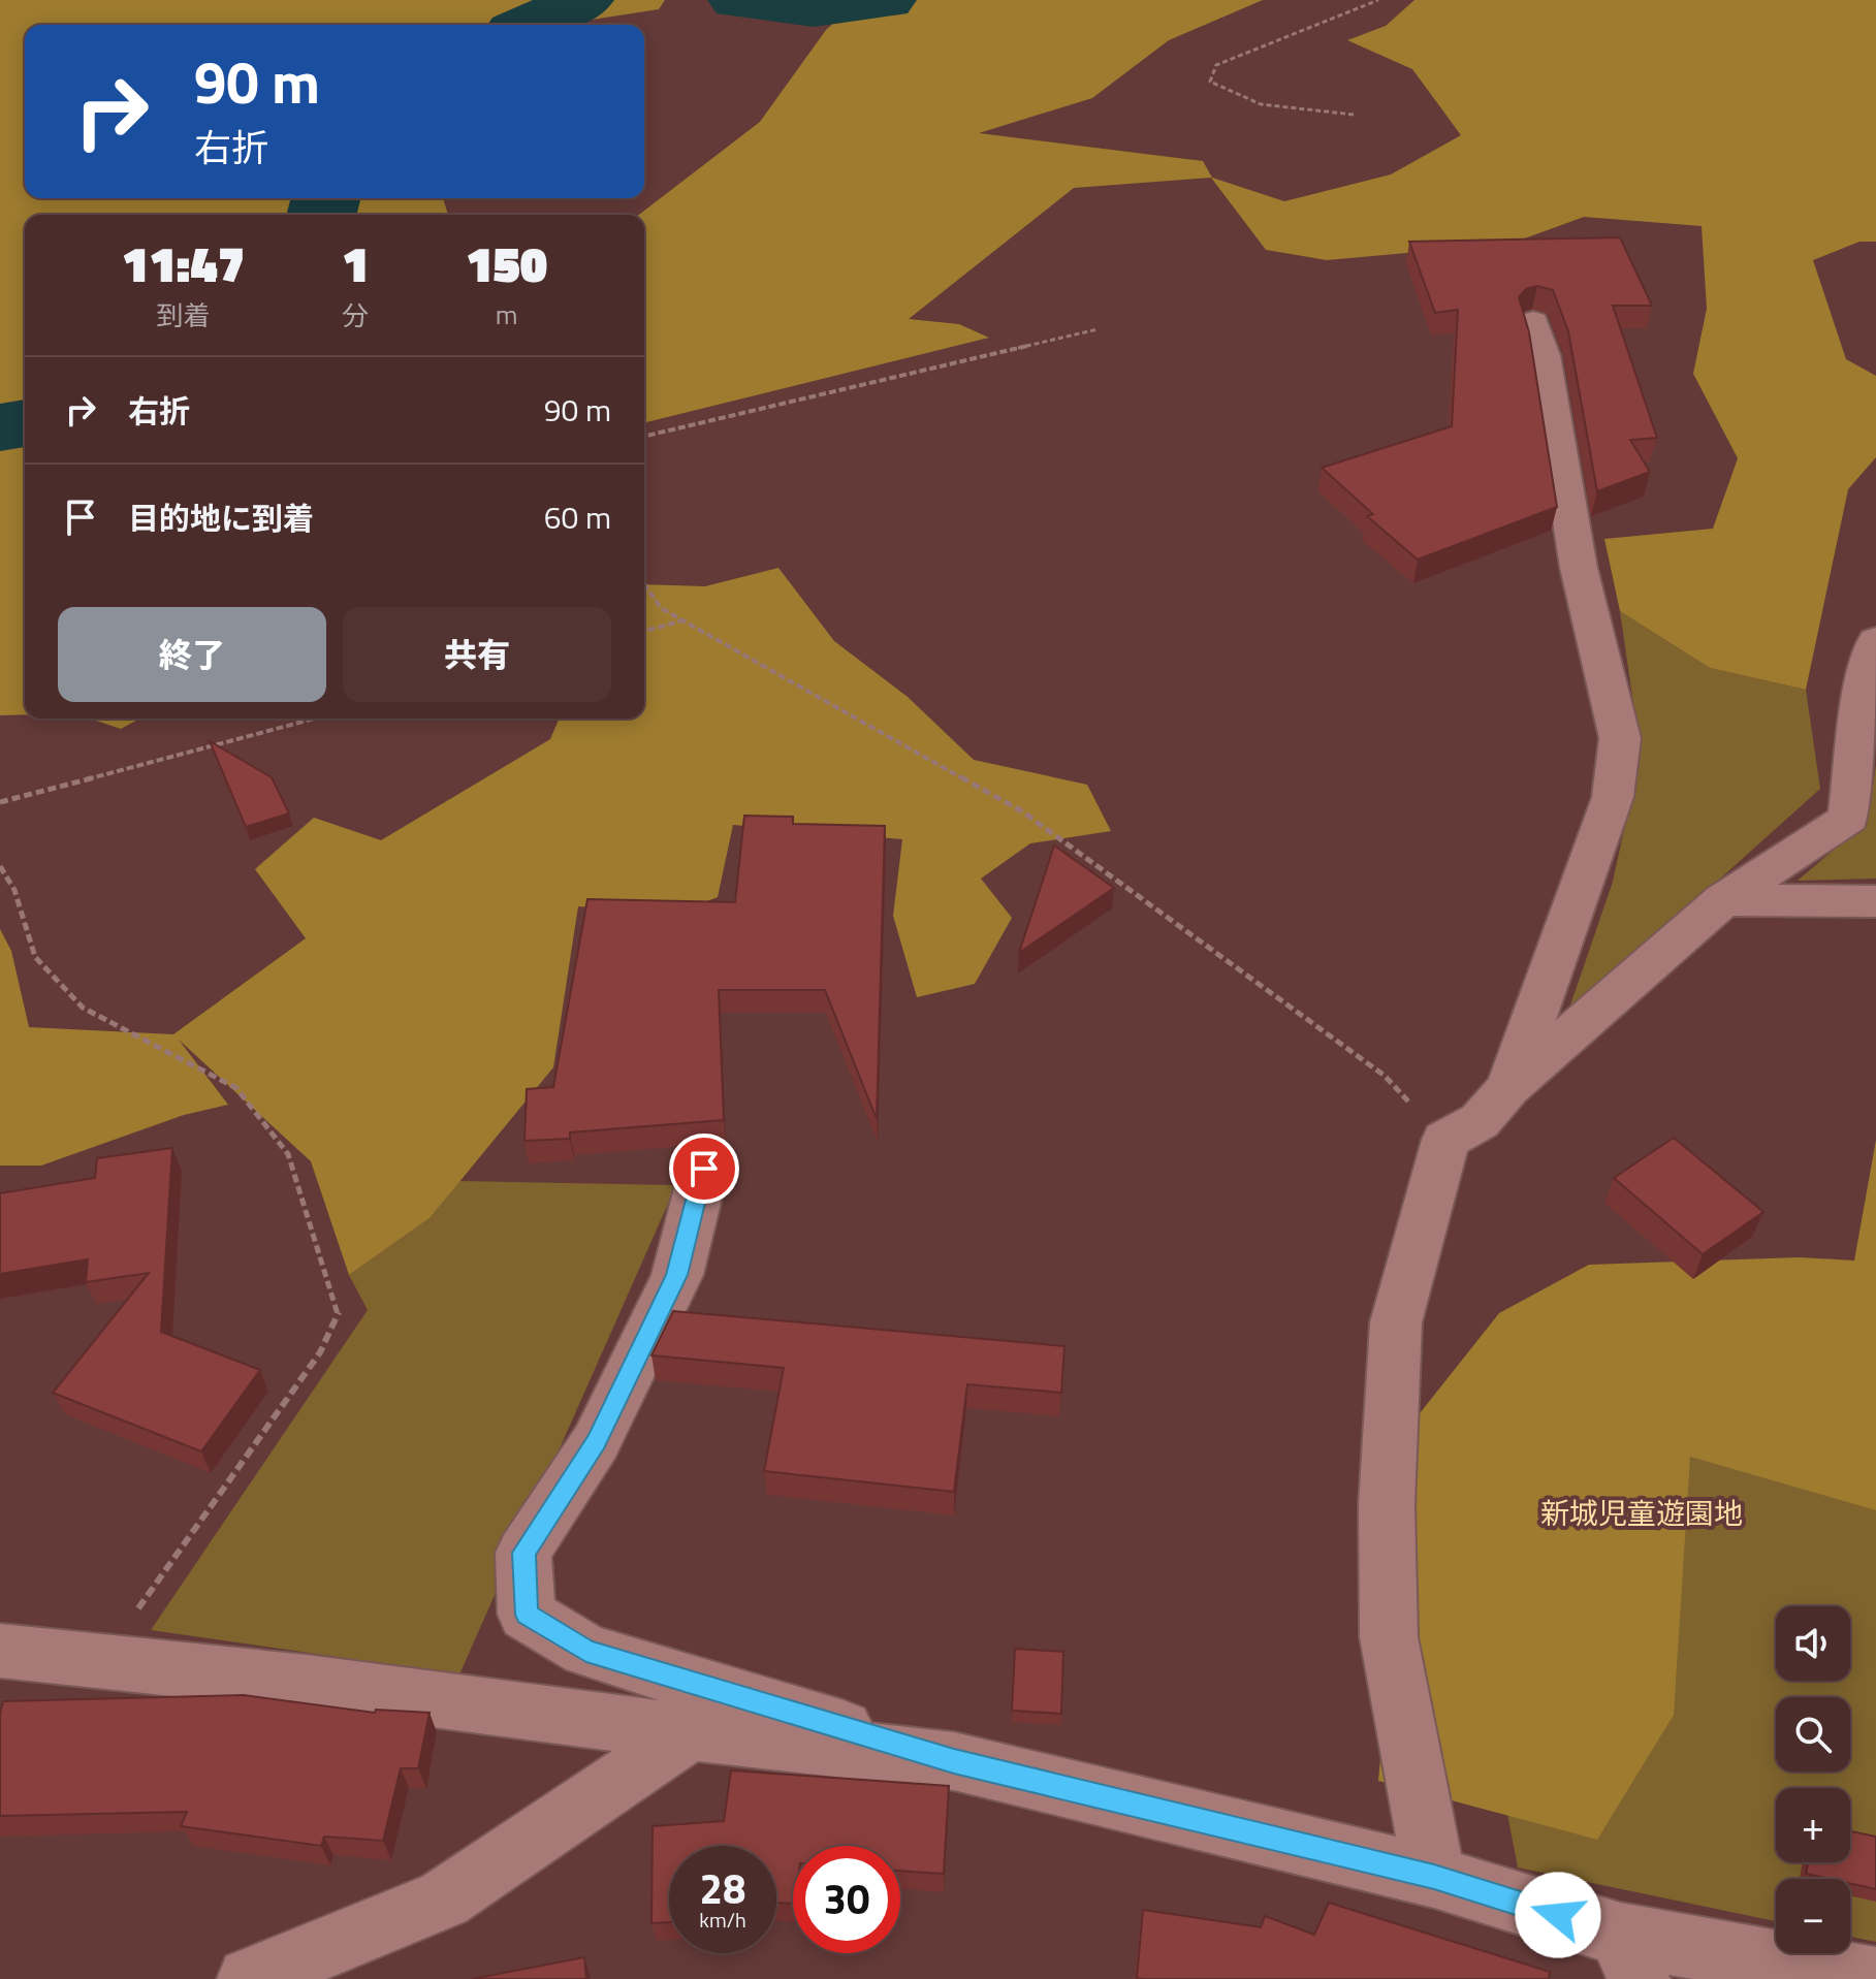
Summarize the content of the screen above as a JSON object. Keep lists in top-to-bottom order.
{
  "parks": ["新城児童遊園地"],
  "page": {
    "turn": ["90 m", "右折"],
    "eta": [
      "11:47",
      "到着",
      "1",
      "分",
      "150",
      "m"
    ],
    "list": [
      {
        "name": "右折",
        "value": "90 m"
      },
      {
        "name": "目的地に到着",
        "value": "60 m"
      }
    ],
    "buttons": ["終了", "共有"],
    "map_buttons": ["+", "−"],
    "speed": "28 km/h",
    "limit": "30"
  }
}
